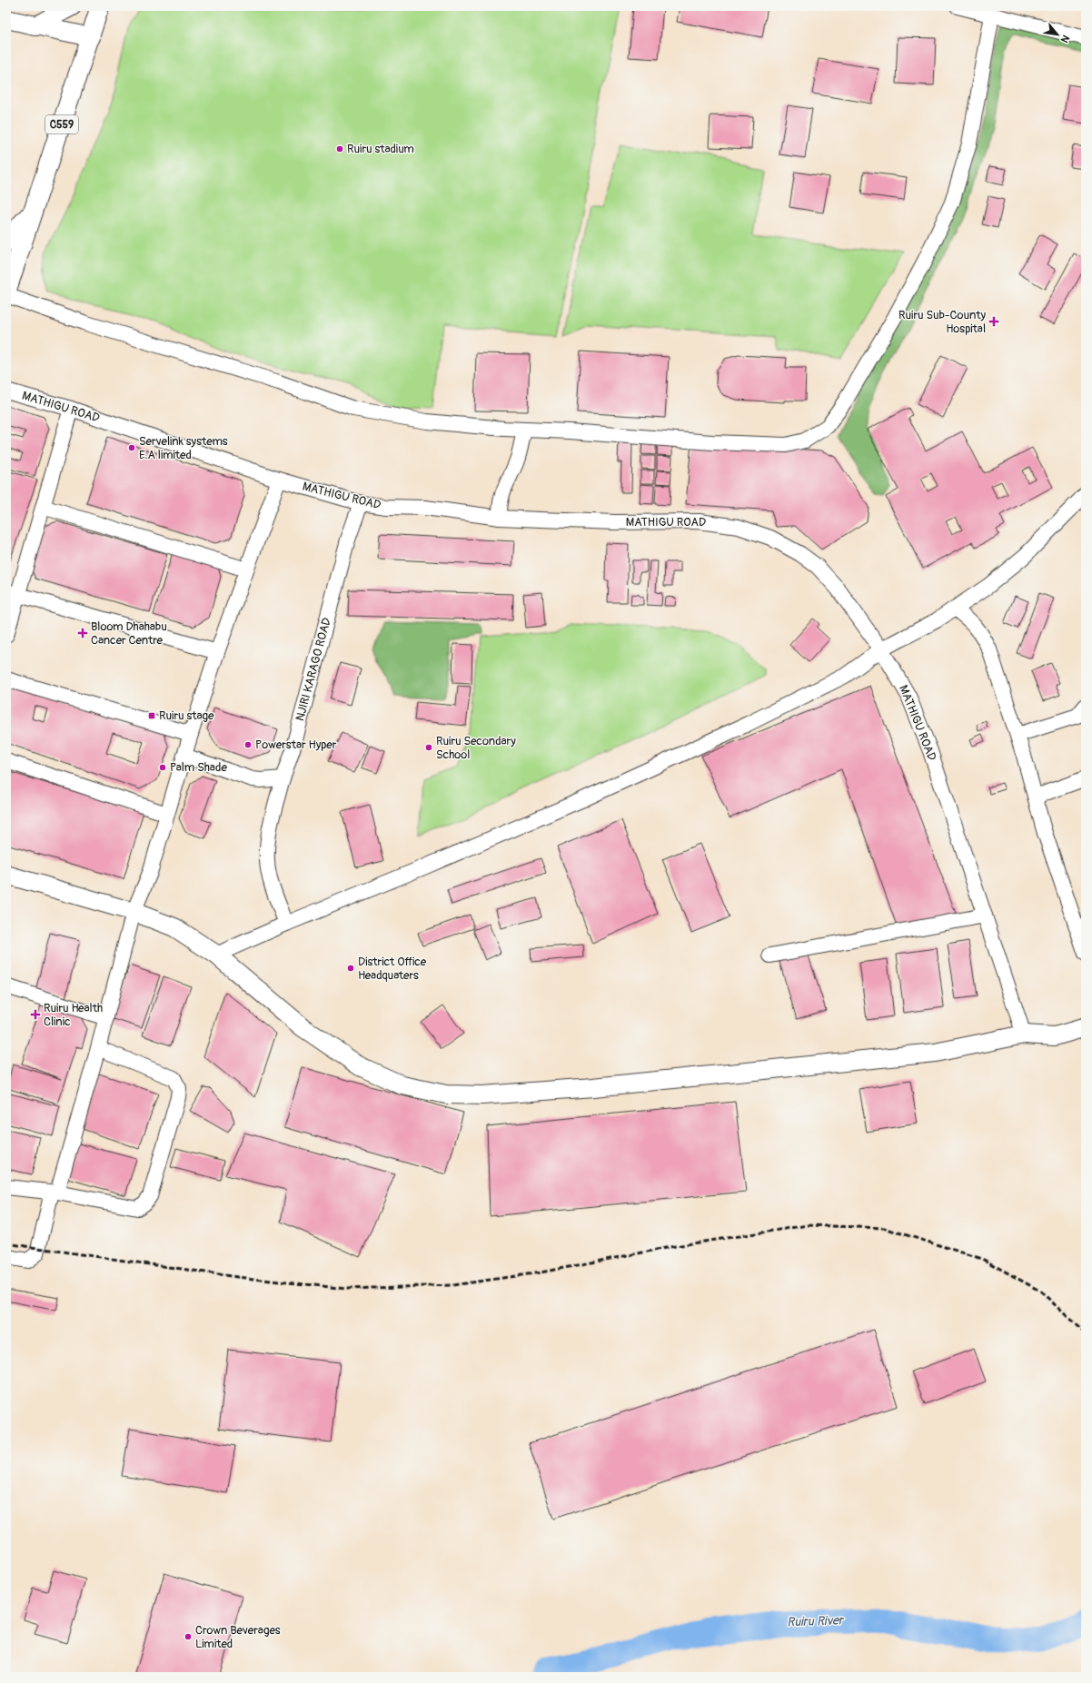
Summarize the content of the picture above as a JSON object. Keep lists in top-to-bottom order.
{
  "streets": {
    "main road": ["C559"],
    "street": ["MATHIGU ROAD", "NJIRI KARAGO ROAD"]
  },
  "crossings": [
    ["MATHIGU ROAD", "NJIRI KARAGO ROAD"]
  ],
  "water": ["Ruiru River"],
  "places": {
    "other": [
      "Ruiru stadium",
      "Servelink systems E.A limited",
      "Powerstar Hyper",
      "Ruiru Secondary School",
      "Palm Shade",
      "District Office Headquaters",
      "Crown Beverages Limited"
    ],
    "health": ["Ruiru Sub-County Hospital", "Bloom Dhahabu Cancer Centre", "Ruiru Health Clinic"],
    "transit": ["Ruiru stage"]
  },
  "north": "bottom right"
}
